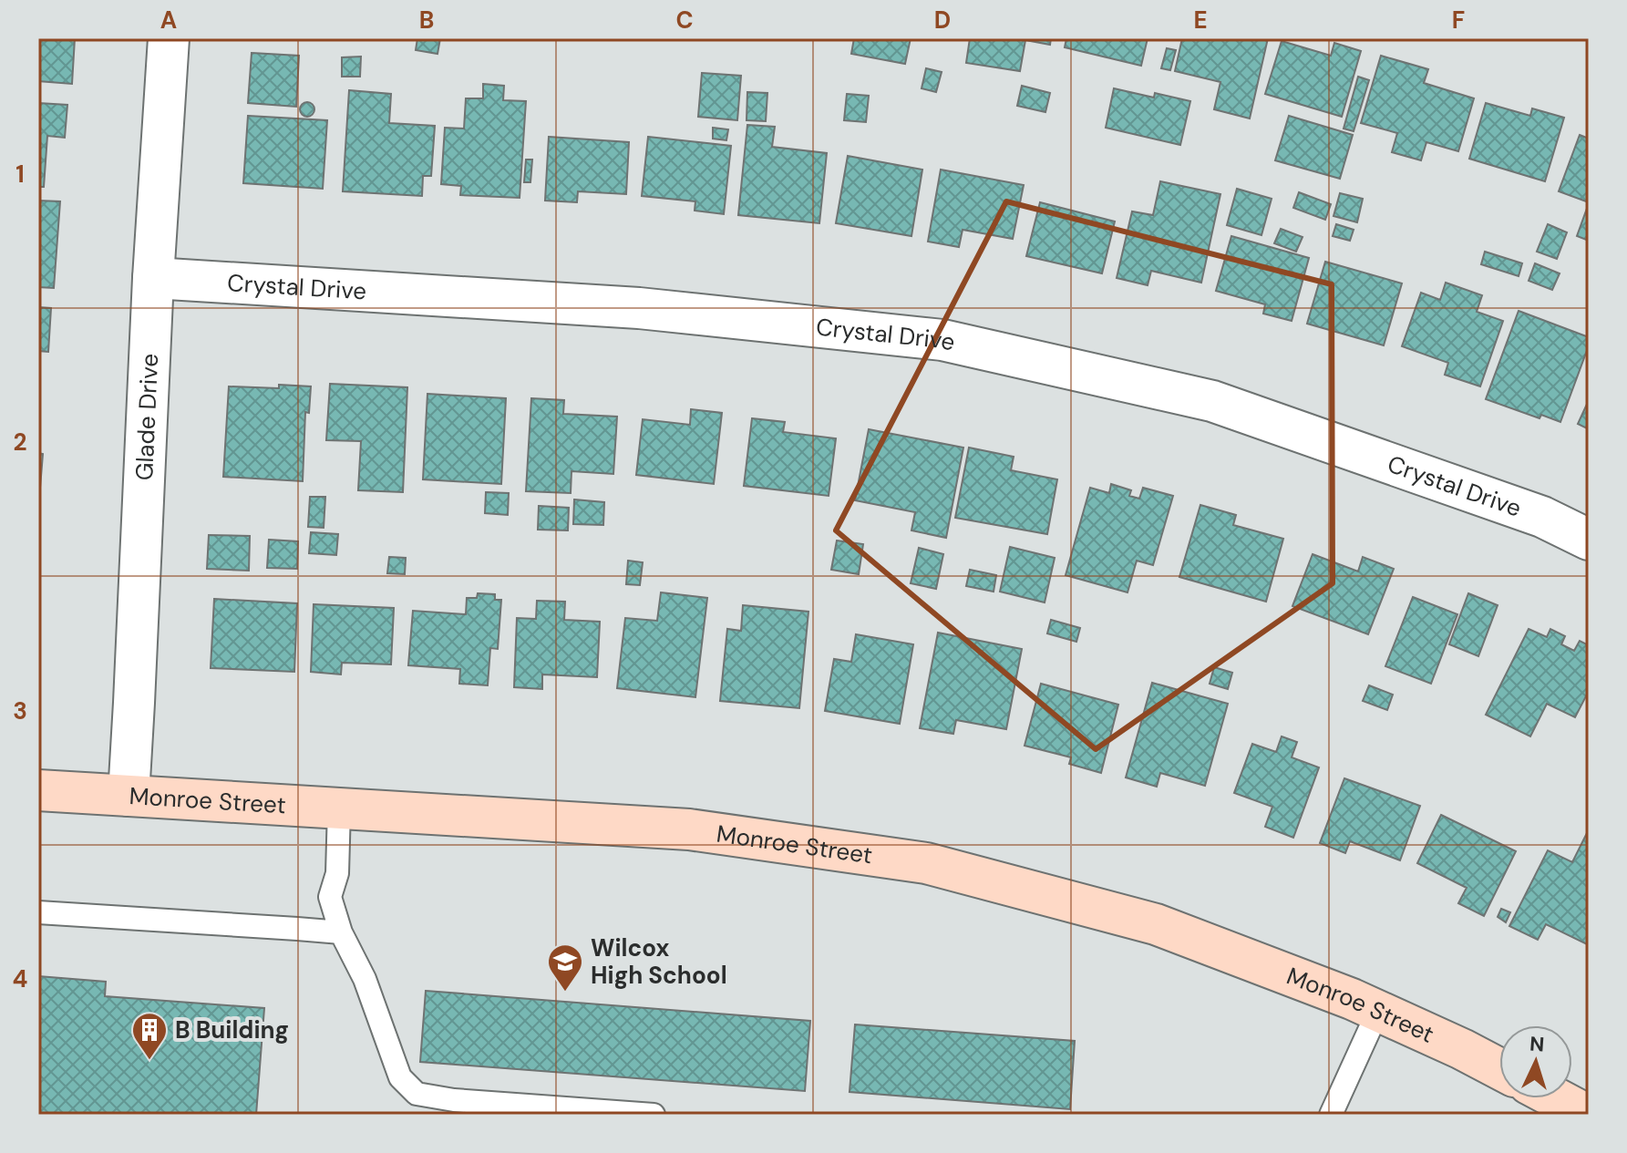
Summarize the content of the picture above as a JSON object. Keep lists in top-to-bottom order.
{
  "streets": {
    "main road": ["Monroe Street"],
    "street": ["Crystal Drive", "Glade Drive"]
  },
  "crossings": [
    ["Crystal Drive", "Glade Drive"],
    ["Glade Drive", "Monroe Street"]
  ],
  "places": {
    "school or university": ["Wilcox High School"],
    "building": ["B Building"]
  },
  "north": "top",
  "grid": {
    "columns": [
      "A",
      "B",
      "C",
      "D",
      "E",
      "F"
    ],
    "rows": [
      "1",
      "2",
      "3",
      "4"
    ]
  }
}
